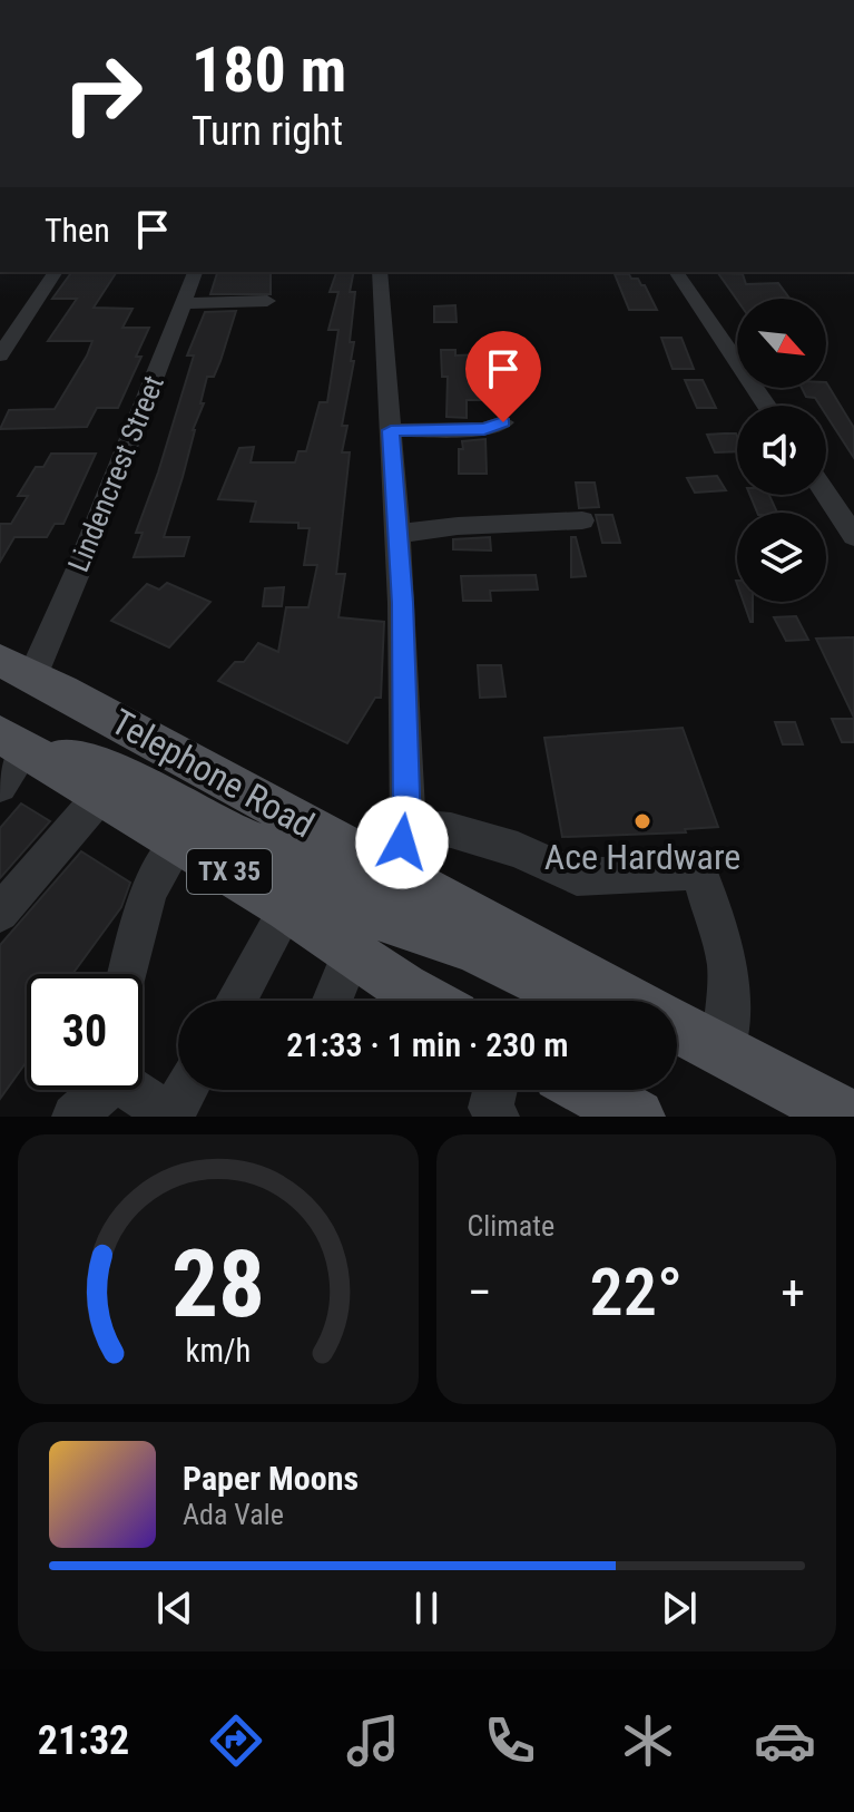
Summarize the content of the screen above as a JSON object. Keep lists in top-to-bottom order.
{
  "streets": {
    "main road": ["Telephone Road", "TX 35"],
    "street": ["Lindencrest Street"]
  },
  "crossings": [
    ["Lindencrest Street", "Telephone Road"]
  ],
  "places": ["Ace Hardware"],
  "north": "bottom right",
  "page": {
    "turn": ["180 m", "Turn right"],
    "then": "Then",
    "limit": "30",
    "trip": "21:33 · 1 min · 230 m",
    "tile": "Climate",
    "heat": ["−", "22°", "+"],
    "song": ["Paper Moons", "Ada Vale"],
    "tabs": "21:32",
    "gauge": ["28", "km/h"]
  }
}
